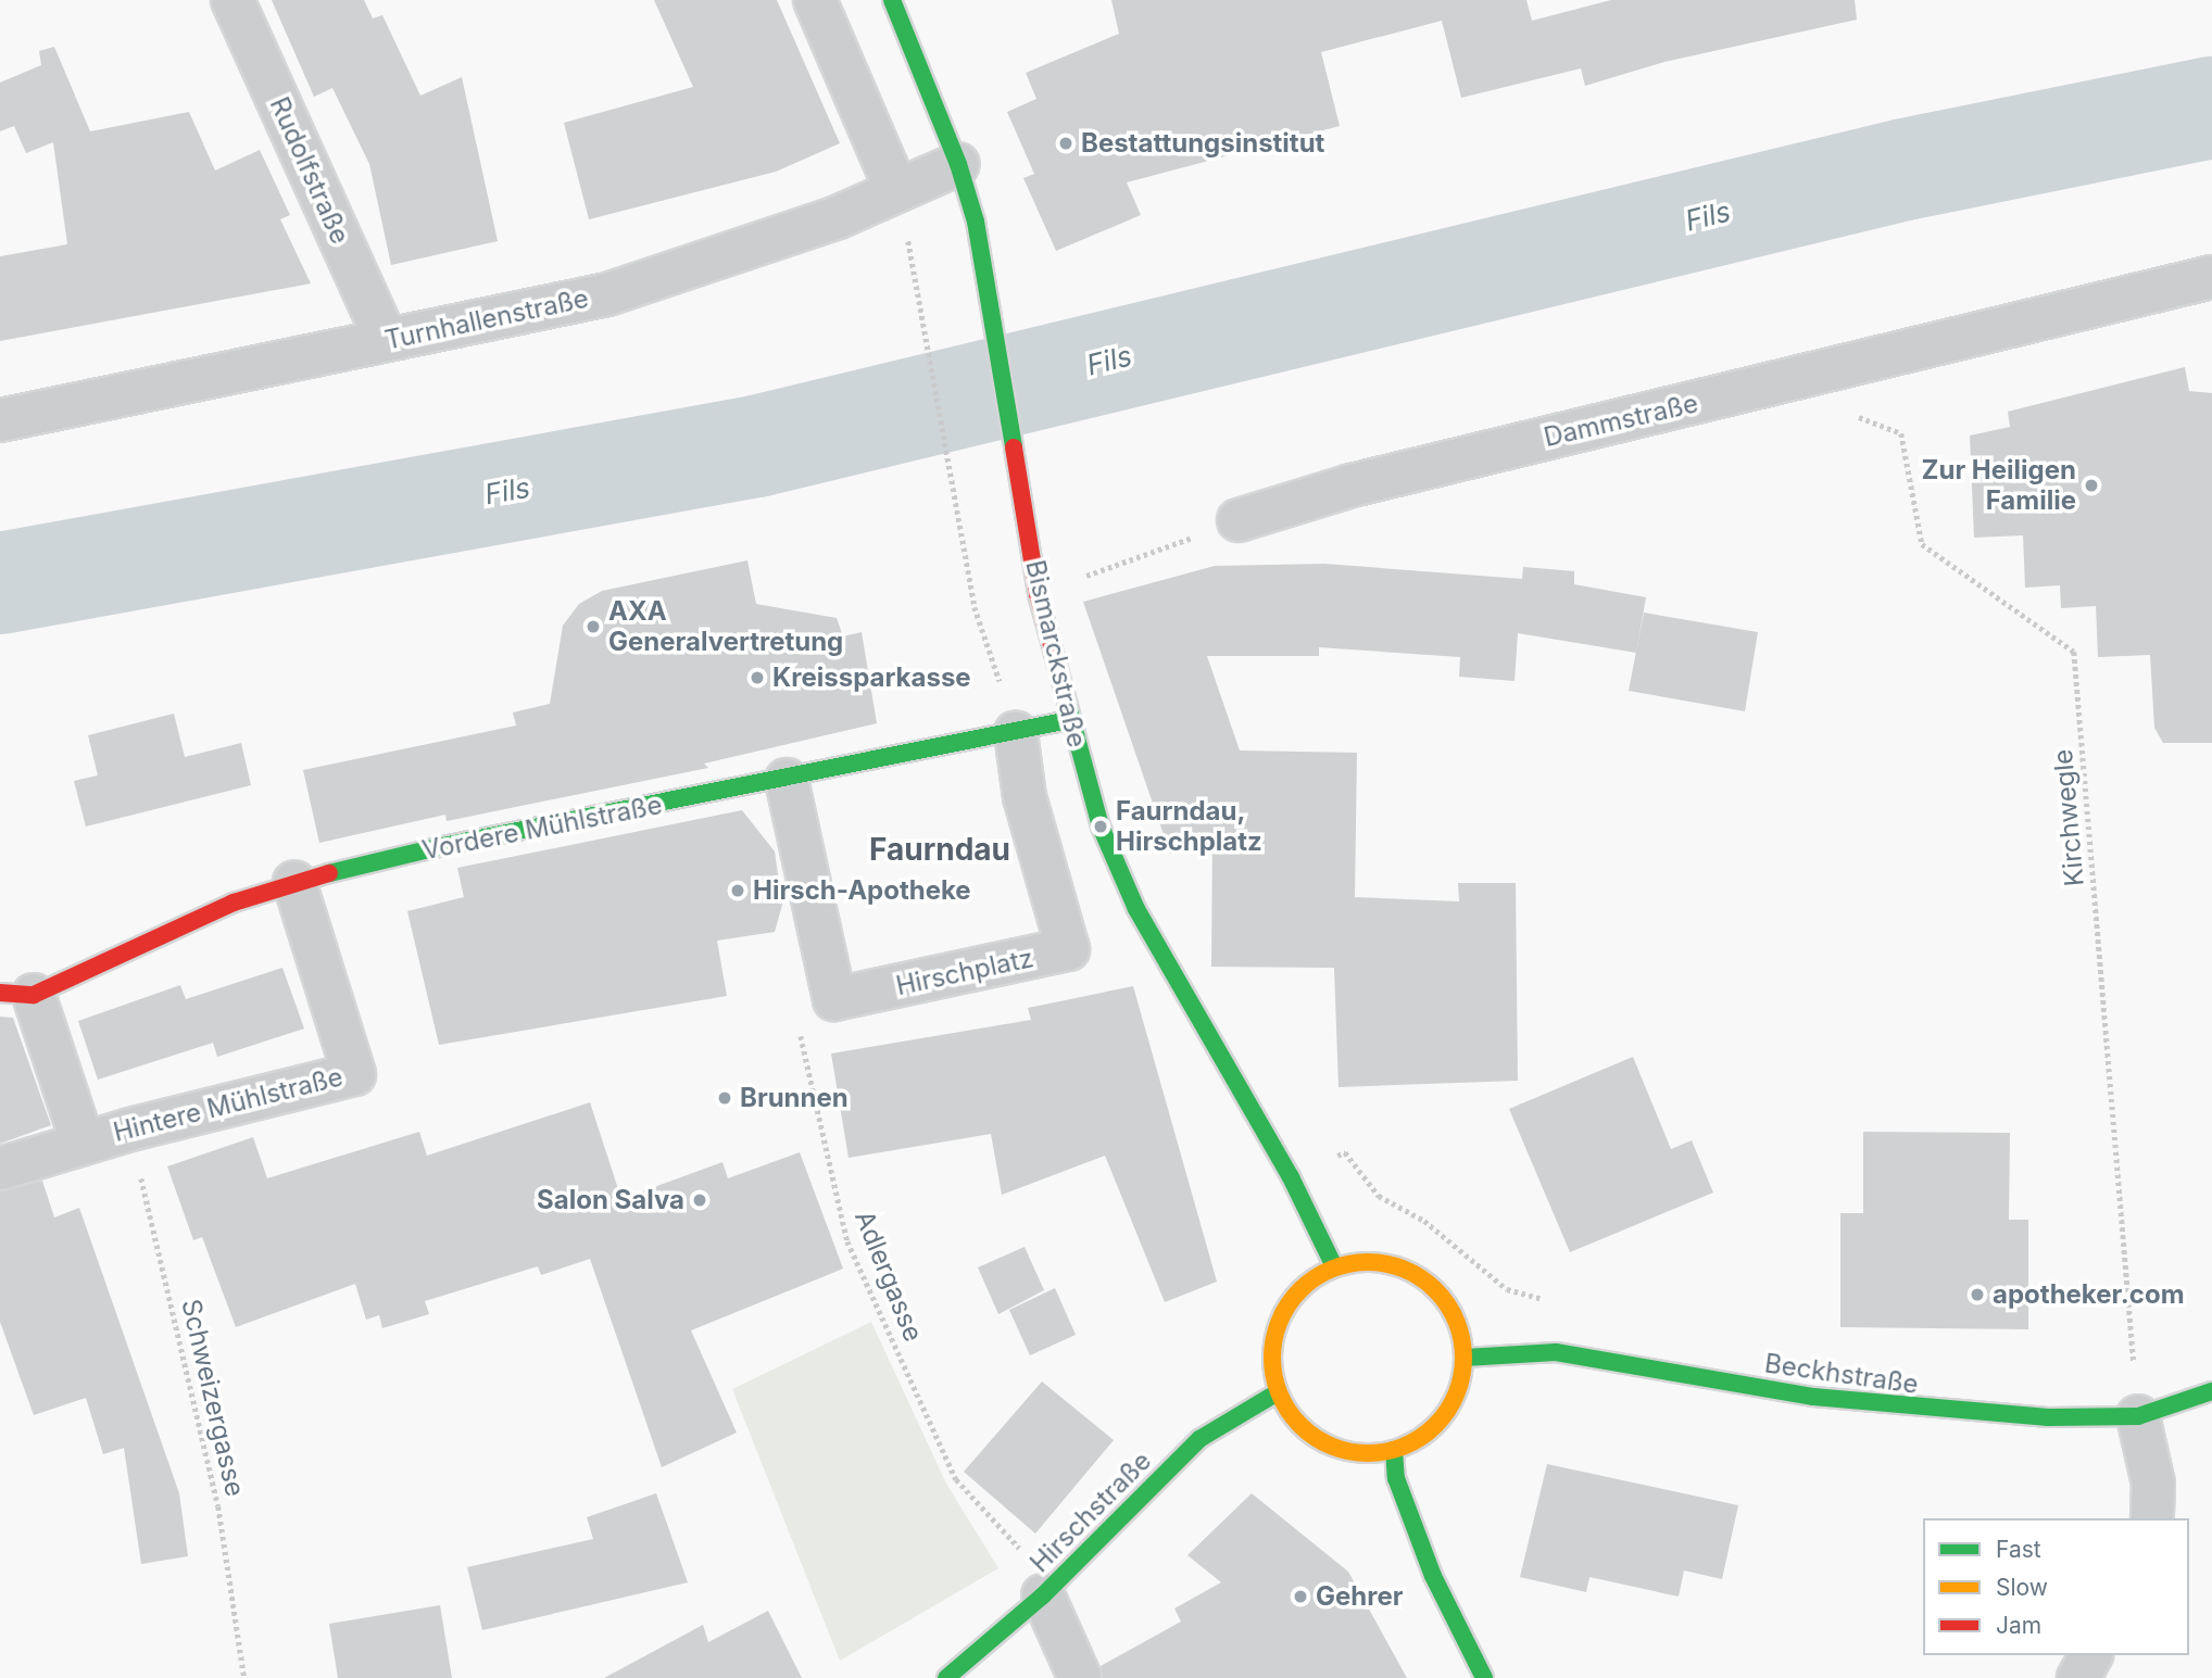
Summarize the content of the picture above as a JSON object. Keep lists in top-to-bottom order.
{
  "streets": {
    "street": [
      "Rudolfstraße",
      "Turnhallenstraße",
      "Dammstraße",
      "Bismarckstraße",
      "Vordere Mühlstraße",
      "Hirschplatz",
      "Hintere Mühlstraße",
      "Beckhstraße",
      "Hirschstraße"
    ],
    "path": ["Kirchwegle", "Adlergasse", "Schweizergasse"]
  },
  "crossings": [
    ["Rudolfstraße", "Turnhallenstraße"],
    ["Turnhallenstraße", "Bismarckstraße"],
    ["Bismarckstraße", "Vordere Mühlstraße"],
    ["Bismarckstraße", "Beckhstraße"],
    ["Bismarckstraße", "Hirschstraße"],
    ["Kirchwegle", "Beckhstraße"],
    ["Vordere Mühlstraße", "Hirschplatz"],
    ["Vordere Mühlstraße", "Hintere Mühlstraße"],
    ["Hirschplatz", "Adlergasse"],
    ["Hintere Mühlstraße", "Schweizergasse"],
    ["Beckhstraße", "Hirschstraße"]
  ],
  "districts": ["Faurndau"],
  "water": ["Fils"],
  "places": [
    "Bestattungsinstitut",
    "Zur Heiligen Familie",
    "AXA Generalvertretung",
    "Kreissparkasse",
    "Faurndau, Hirschplatz",
    "Hirsch-Apotheke",
    "Brunnen",
    "Salon Salva",
    "apotheker.com",
    "Gehrer"
  ],
  "legend": ["Fast", "Slow", "Jam"]
}
